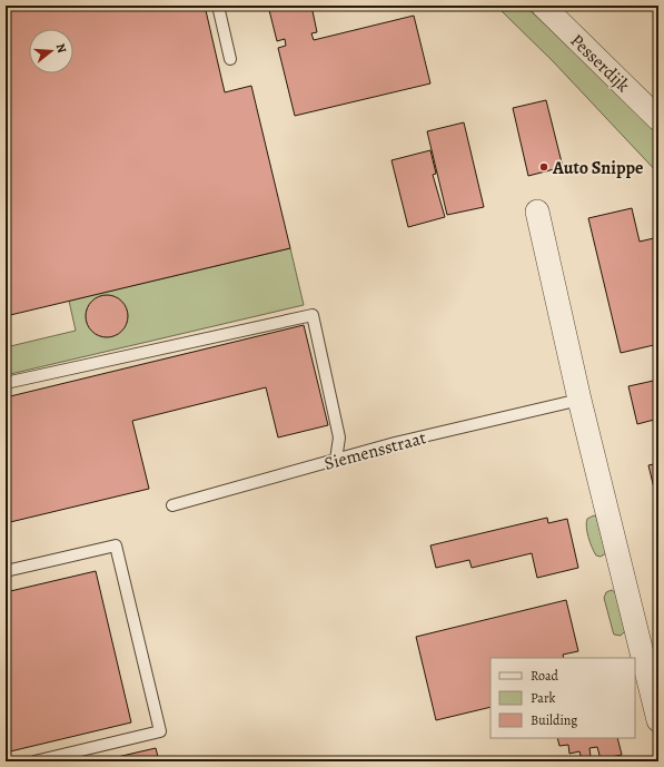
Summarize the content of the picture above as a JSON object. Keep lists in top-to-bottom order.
{
  "streets": {
    "street": ["Pesserdijk"],
    "lane": ["Siemensstraat"]
  },
  "places": ["Auto Snippe"],
  "legend": ["Road", "Park", "Building"],
  "north": "right"
}
